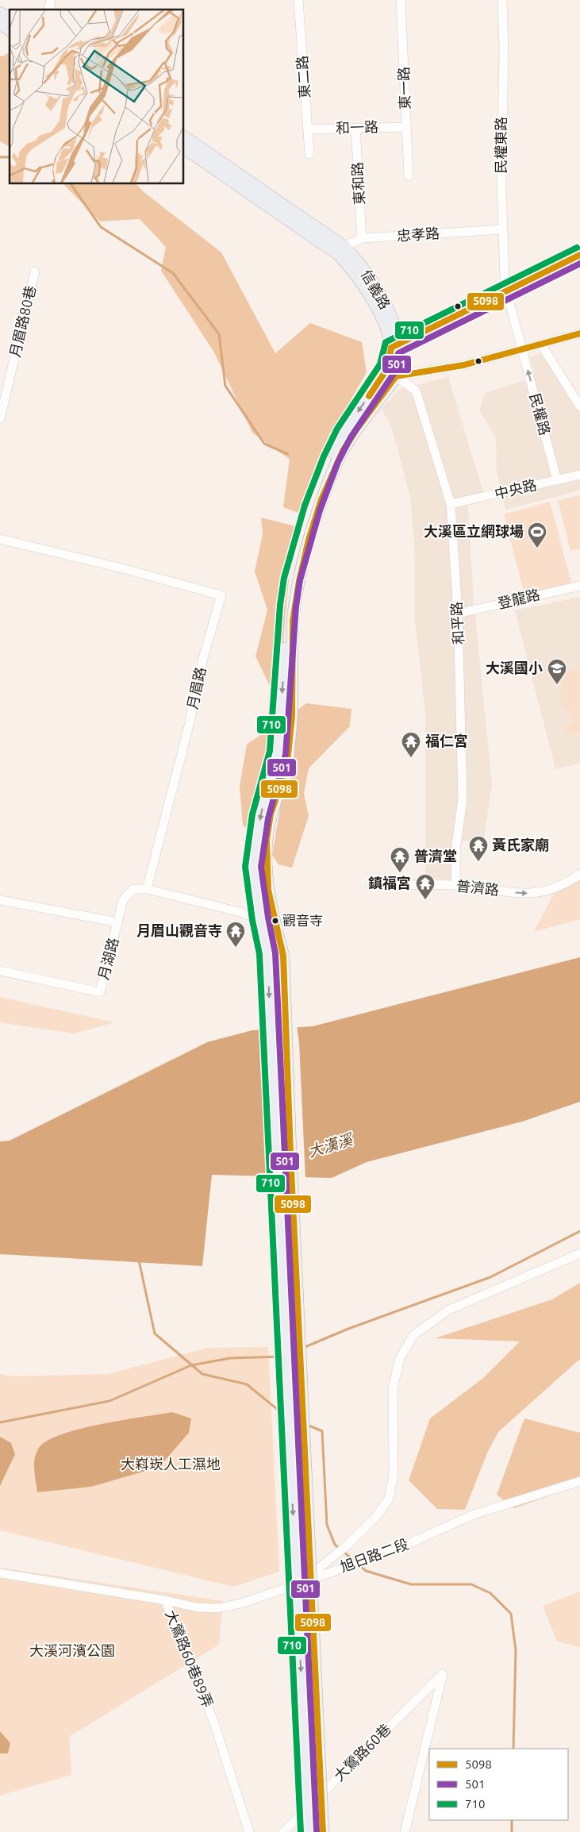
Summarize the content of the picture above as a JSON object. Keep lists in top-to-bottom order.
{
  "streets": {
    "main road": ["信義路"],
    "street": [
      "東二路",
      "東一路",
      "和一路",
      "民權東路",
      "東和路",
      "忠孝路",
      "月眉路80巷",
      "民權路",
      "中央路",
      "登龍路",
      "和平路",
      "月眉路",
      "普濟路",
      "月湖路",
      "旭日路二段",
      "大鶯路60巷89弄",
      "大鶯路60巷"
    ]
  },
  "crossings": [
    ["東二路", "和一路"],
    ["東一路", "和一路"],
    ["和一路", "東和路"],
    ["民權東路", "忠孝路"],
    ["民權東路", "民權路"],
    ["東和路", "忠孝路"],
    ["忠孝路", "信義路"],
    ["信義路", "和平路"],
    ["民權路", "中央路"],
    ["中央路", "和平路"],
    ["登龍路", "和平路"],
    ["和平路", "普濟路"],
    ["月眉路", "月湖路"],
    ["旭日路二段", "大鶯路60巷89弄"]
  ],
  "one_way": ["普濟路"],
  "water": ["大漢溪"],
  "parks": ["大嵙崁人工濕地", "大溪河濱公園"],
  "places": {
    "sports": ["大溪區立網球場"],
    "school or university": ["大溪國小"],
    "temple": [
      "福仁宮",
      "黃氏家廟",
      "普濟堂",
      "鎮福宮",
      "月眉山觀音寺"
    ],
    "other": ["觀音寺"]
  },
  "lines": ["transit line 710", "transit line 5098", "transit line 501"],
  "legend": ["5098", "501", "710"]
}
